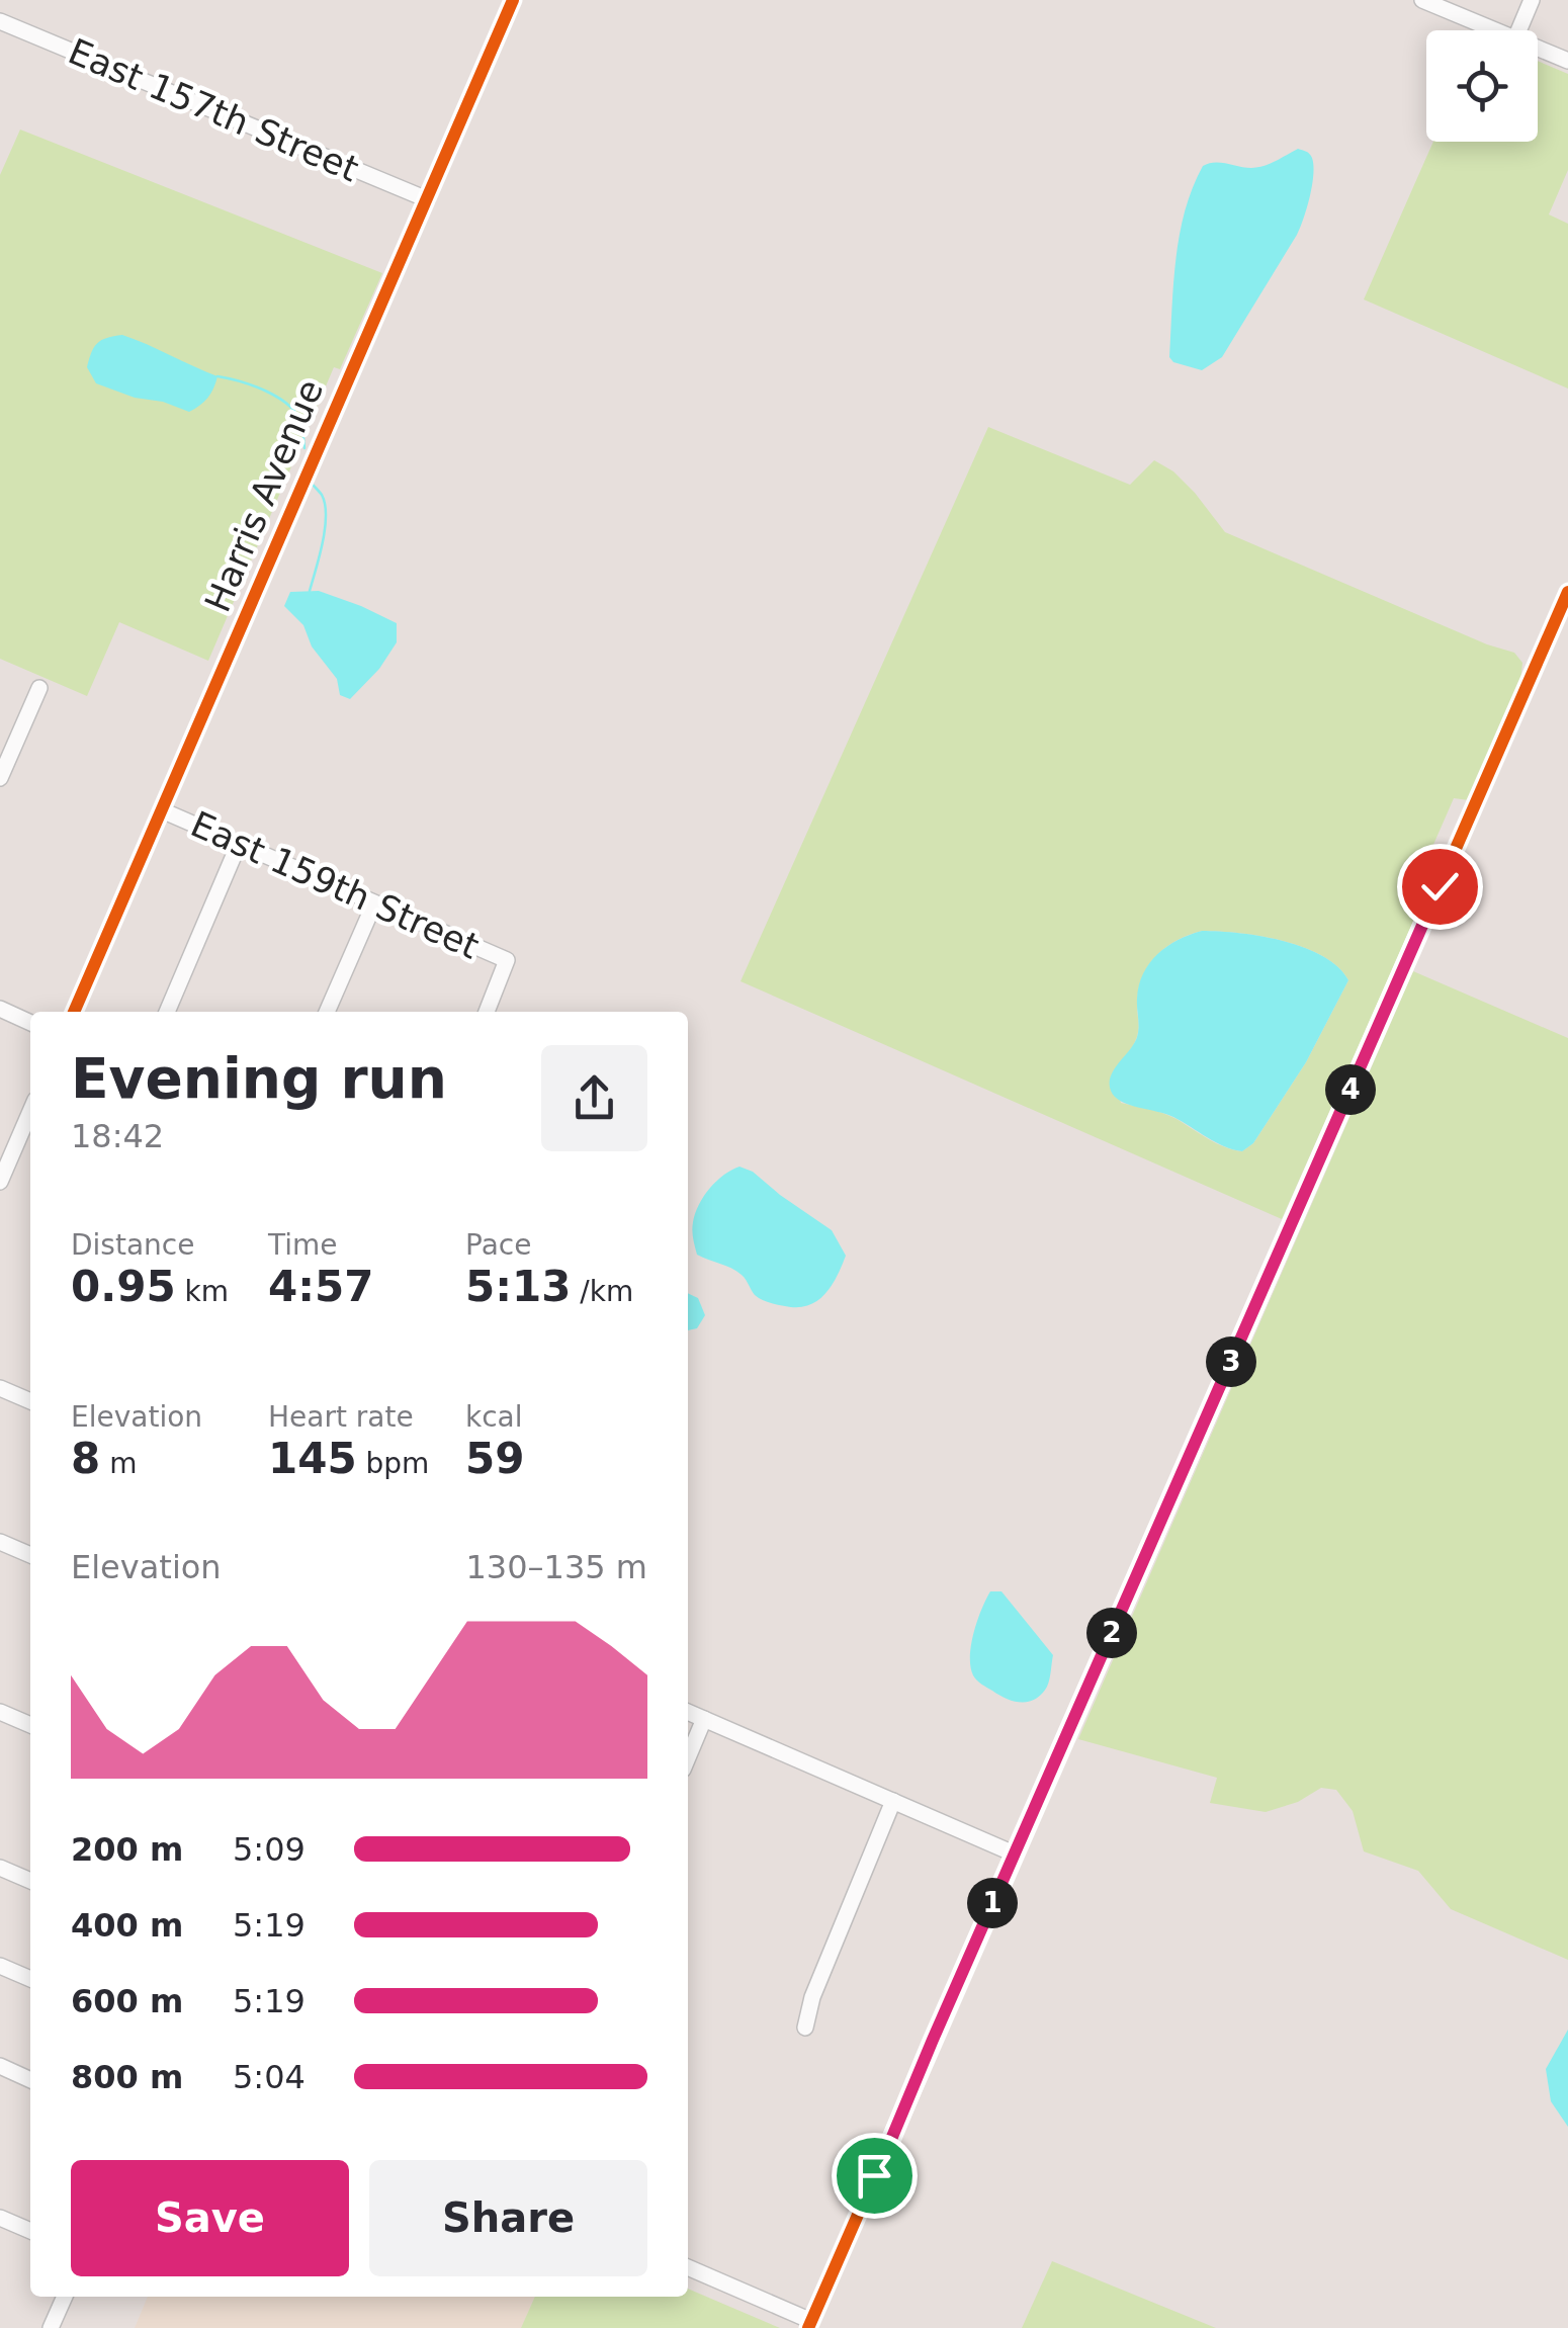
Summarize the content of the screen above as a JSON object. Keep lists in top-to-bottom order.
{
  "streets": {
    "street": ["East 157th Street", "Harris Avenue", "East 159th Street"]
  },
  "crossings": [
    ["East 157th Street", "Harris Avenue"],
    ["Harris Avenue", "East 159th Street"]
  ],
  "page": {
    "heading": ["Evening run", "18:42"],
    "pins": [
      "4",
      "3",
      "2",
      "1"
    ],
    "stats": [
      ["Distance", "0.95 km"],
      ["Time", "4:57"],
      ["Pace", "5:13 /km"],
      ["Elevation", "8 m"],
      ["Heart rate", "145 bpm"],
      ["kcal", "59"]
    ],
    "chart": ["Elevation", "130–135 m"],
    "list": [
      {
        "name": "200 m",
        "note": "5:09"
      },
      {
        "name": "400 m",
        "note": "5:19"
      },
      {
        "name": "600 m",
        "note": "5:19"
      },
      {
        "name": "800 m",
        "note": "5:04"
      }
    ],
    "buttons": ["Save", "Share"]
  }
}
